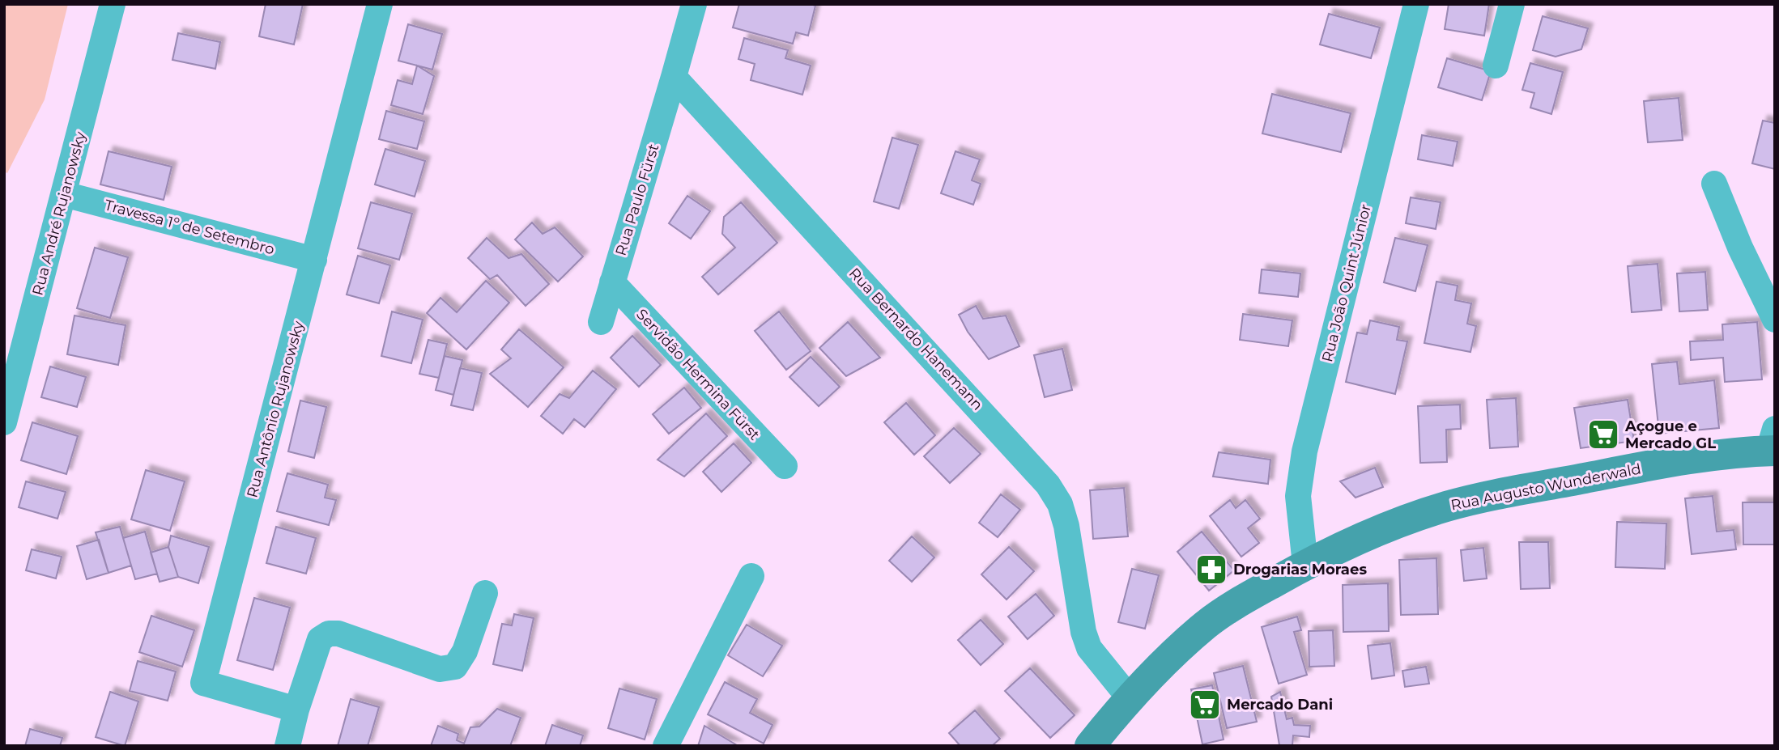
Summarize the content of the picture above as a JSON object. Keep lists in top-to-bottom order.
{
  "streets": {
    "main road": ["Rua Augusto Wunderwald"],
    "street": [
      "Rua Paulo Fürst",
      "Rua André Rujanowsky",
      "Travessa 1º de Setembro",
      "Rua João Quint Júnior",
      "Rua Bernardo Hanemann",
      "Servidão Hermina Fürst",
      "Rua Antônio Rujanowsky"
    ]
  },
  "crossings": [
    ["Rua Paulo Fürst", "Rua Bernardo Hanemann"],
    ["Rua Paulo Fürst", "Servidão Hermina Fürst"],
    ["Rua André Rujanowsky", "Travessa 1º de Setembro"],
    ["Travessa 1º de Setembro", "Rua Antônio Rujanowsky"],
    ["Rua João Quint Júnior", "Rua Augusto Wunderwald"],
    ["Rua Bernardo Hanemann", "Rua Augusto Wunderwald"]
  ],
  "places": {
    "supermarket": ["Açogue e Mercado GL", "Mercado Dani"],
    "pharmacy": ["Drogarias Moraes"]
  }
}
